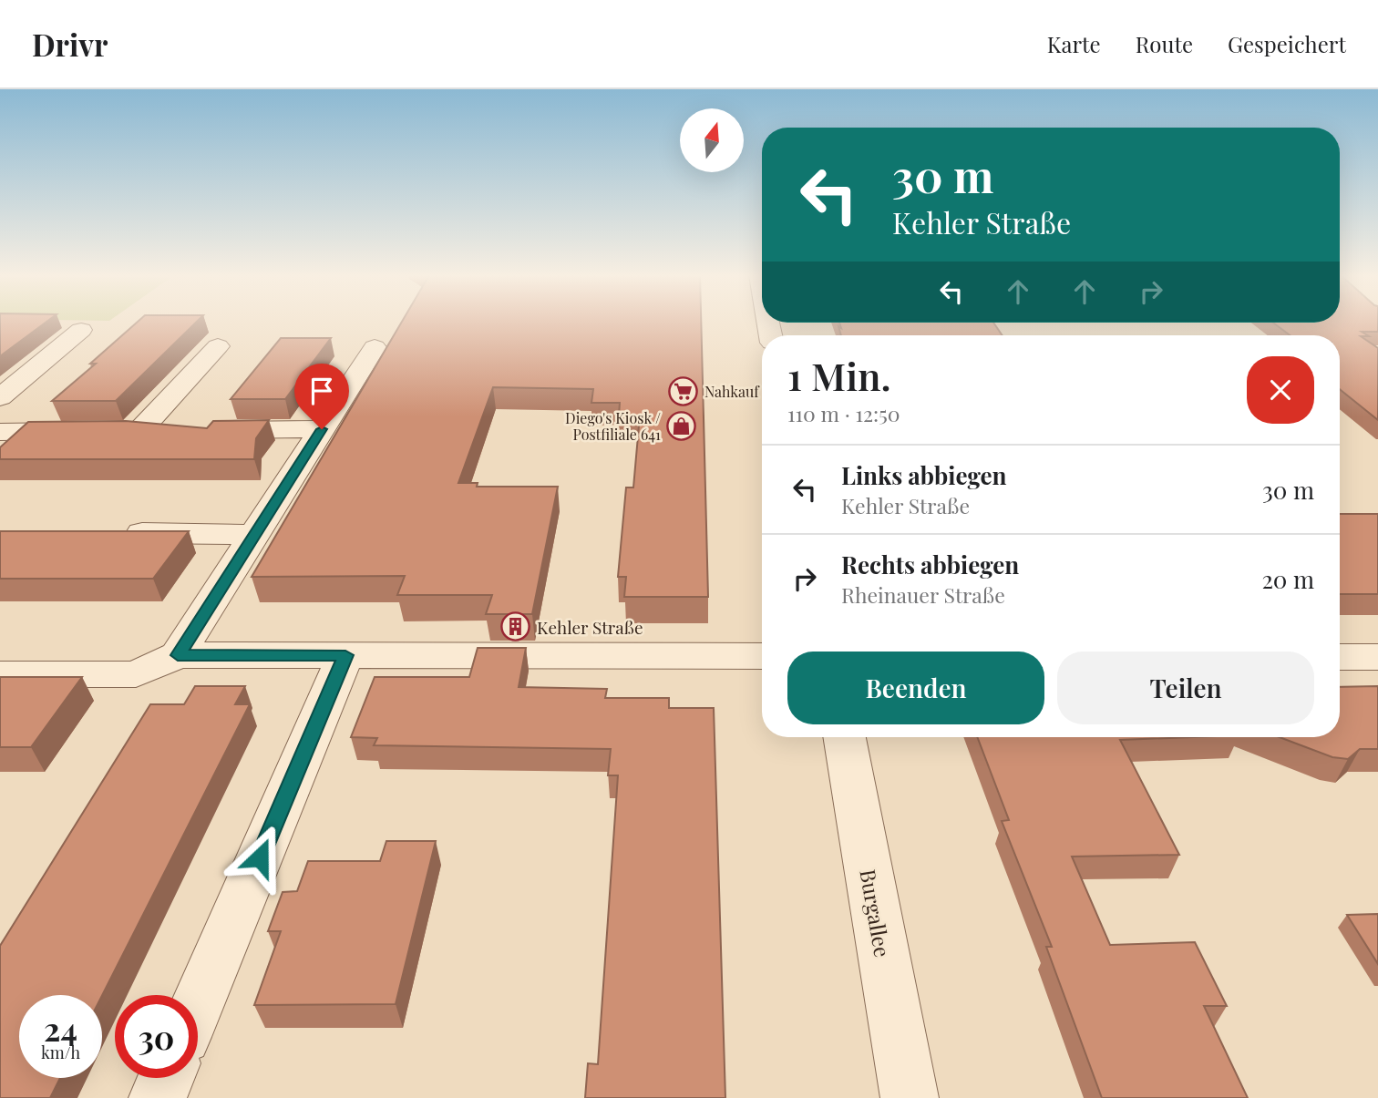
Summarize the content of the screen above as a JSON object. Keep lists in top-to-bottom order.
{
  "streets": {
    "street": ["Burgallee"]
  },
  "places": {
    "supermarket": ["Nahkauf"],
    "shop": ["Diego's Kiosk / Postfiliale 641"],
    "building": ["Kehler Straße"]
  },
  "north": "top",
  "page": {
    "header": "Drivr",
    "nav": ["Karte", "Route", "Gespeichert"],
    "turn": ["30 m", "Kehler Straße"],
    "heading": ["1 Min.", "110 m · 12:50"],
    "list": [
      {
        "name": "Links abbiegen",
        "note": "Kehler Straße",
        "value": "30 m"
      },
      {
        "name": "Rechts abbiegen",
        "note": "Rheinauer Straße",
        "value": "20 m"
      }
    ],
    "buttons": ["Beenden", "Teilen"],
    "speed": "24 km/h",
    "limit": "30"
  }
}
